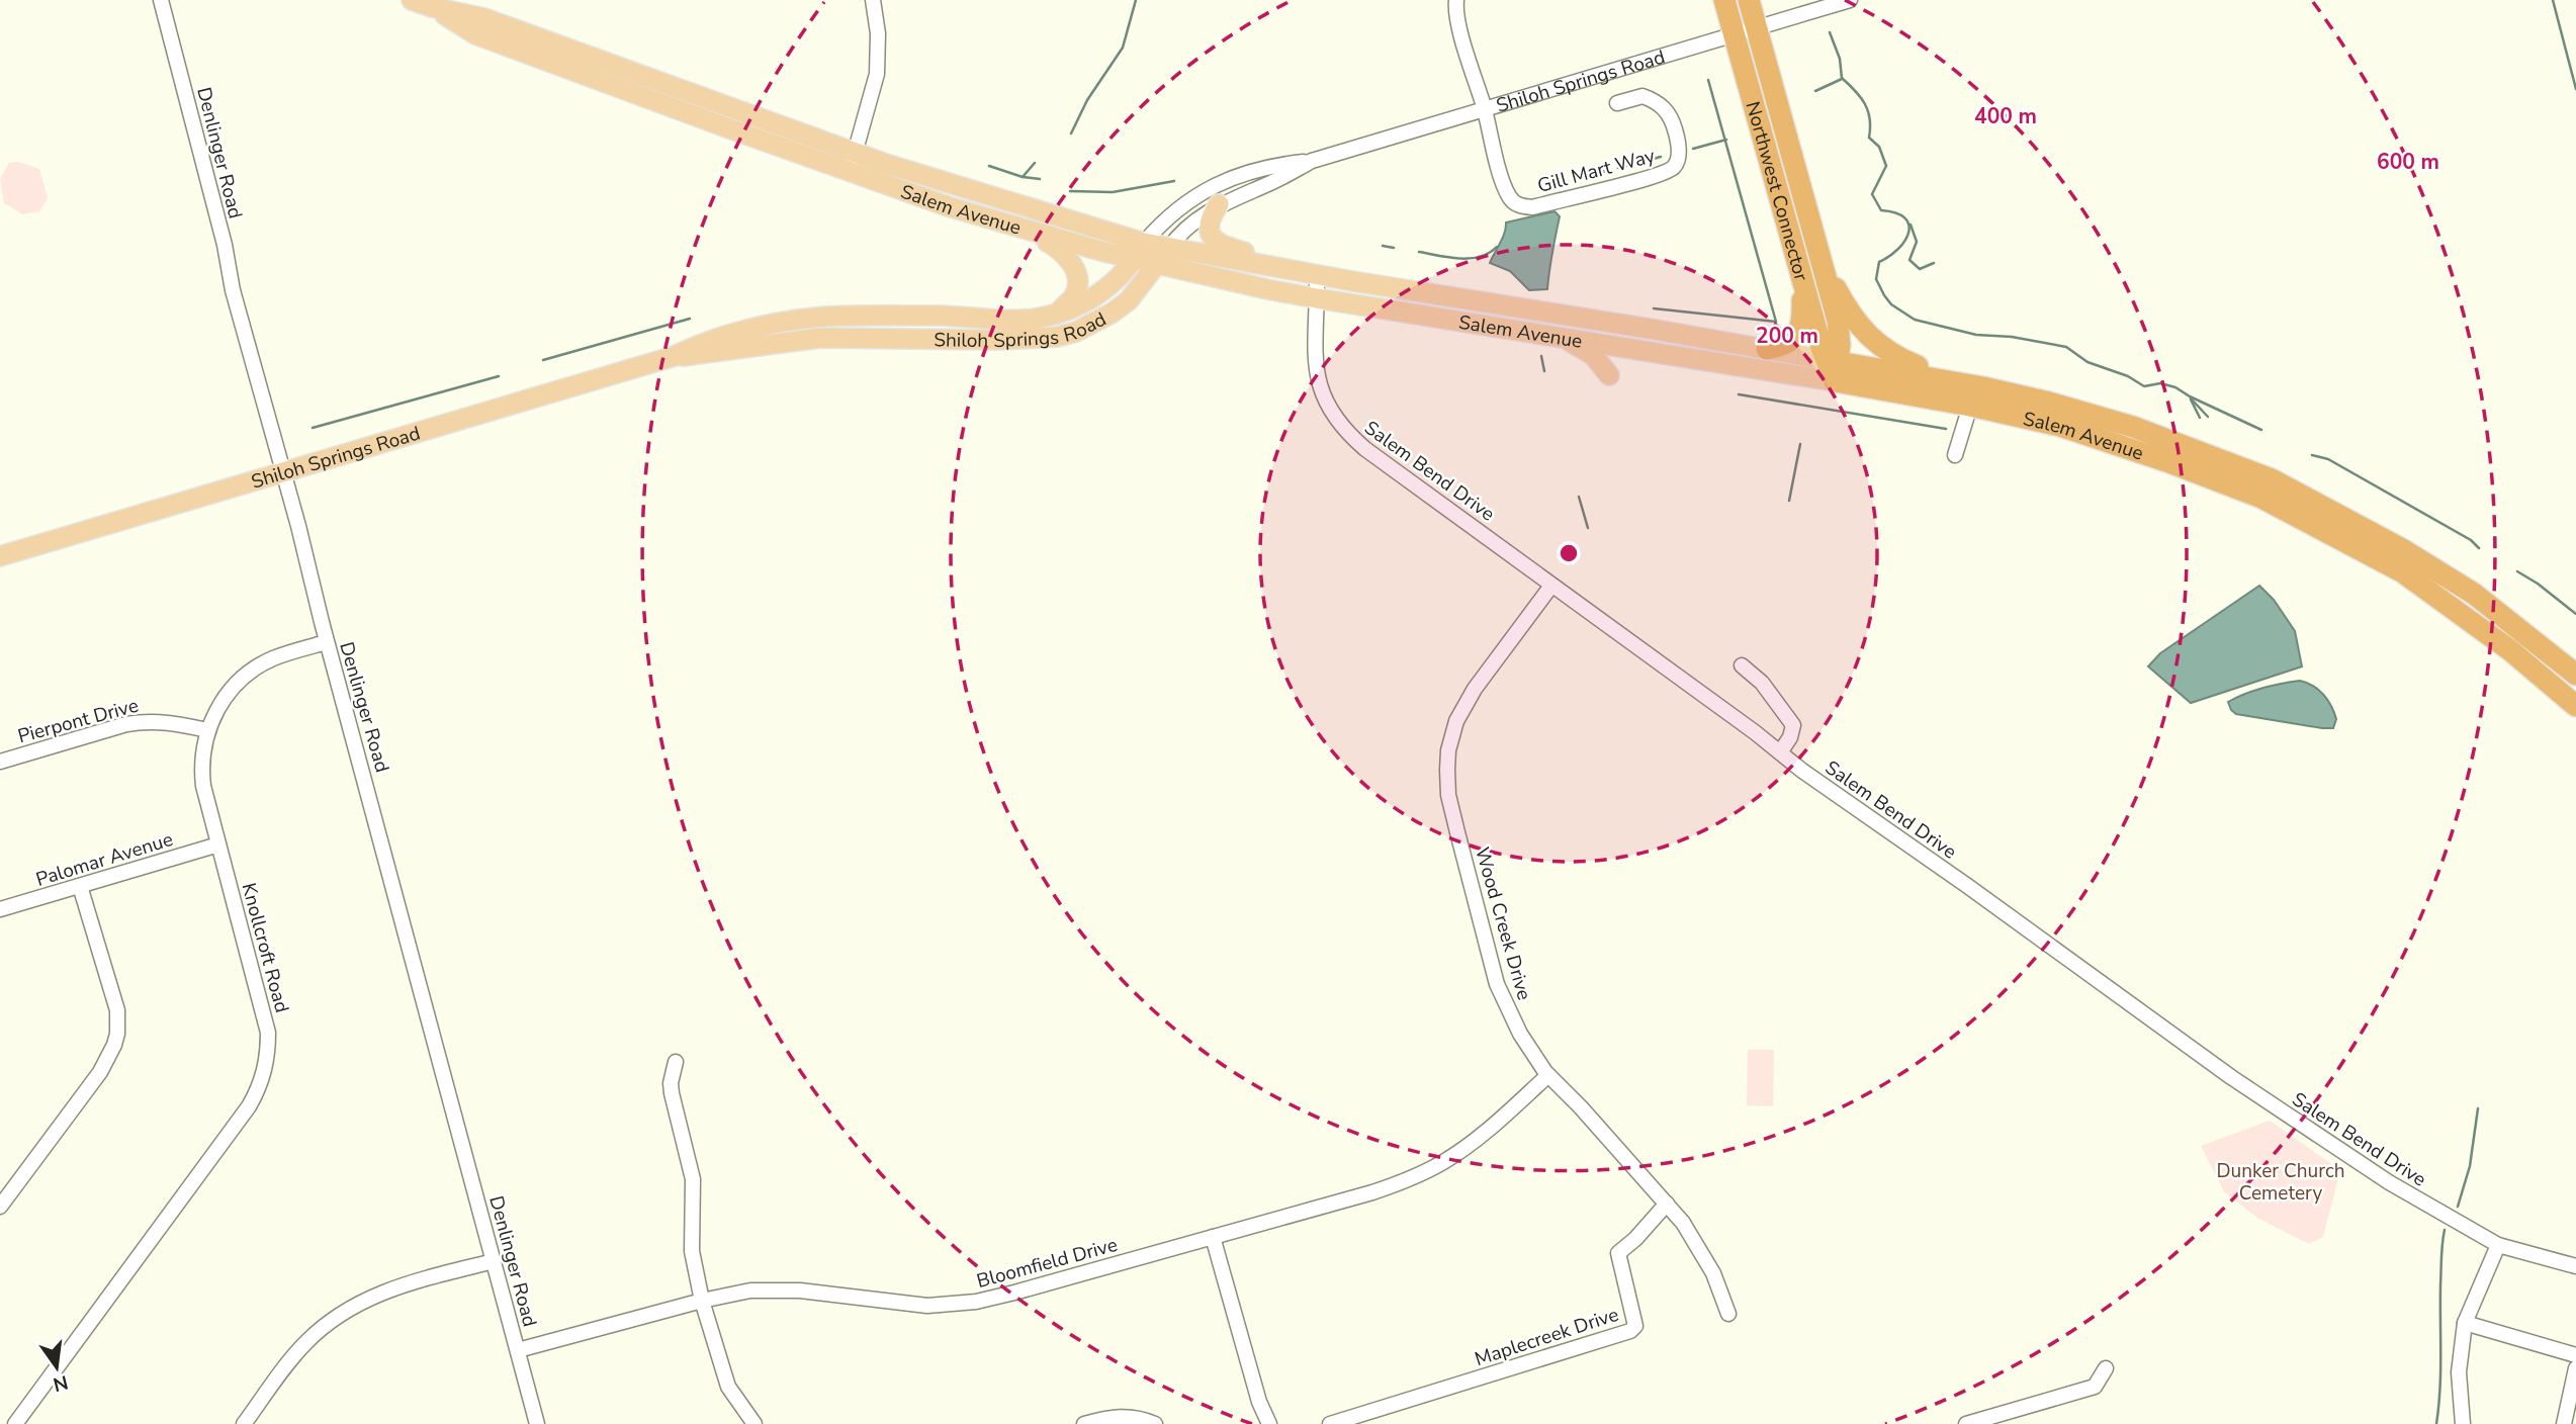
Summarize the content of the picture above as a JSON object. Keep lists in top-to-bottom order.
{
  "streets": {
    "highway": ["Northwest Connector", "Salem Avenue"],
    "main road": ["Shiloh Springs Road"],
    "street": [
      "Denlinger Road",
      "Gill Mart Way",
      "Salem Bend Drive",
      "Pierpont Drive",
      "Palomar Avenue",
      "Wood Creek Drive",
      "Knollcroft Road",
      "Bloomfield Drive",
      "Maplecreek Drive"
    ]
  },
  "crossings": [
    ["Shiloh Springs Road", "Denlinger Road"],
    ["Shiloh Springs Road", "Gill Mart Way"],
    ["Shiloh Springs Road", "Northwest Connector"],
    ["Shiloh Springs Road", "Salem Avenue"],
    ["Denlinger Road", "Knollcroft Road"],
    ["Denlinger Road", "Bloomfield Drive"],
    ["Northwest Connector", "Salem Avenue"],
    ["Salem Avenue", "Salem Bend Drive"],
    ["Salem Bend Drive", "Wood Creek Drive"],
    ["Pierpont Drive", "Knollcroft Road"],
    ["Palomar Avenue", "Knollcroft Road"],
    ["Wood Creek Drive", "Bloomfield Drive"],
    ["Wood Creek Drive", "Maplecreek Drive"]
  ],
  "parks": ["Dunker Church Cemetery"],
  "north": "bottom",
  "rings": ["400 m", "600 m", "200 m"]
}
